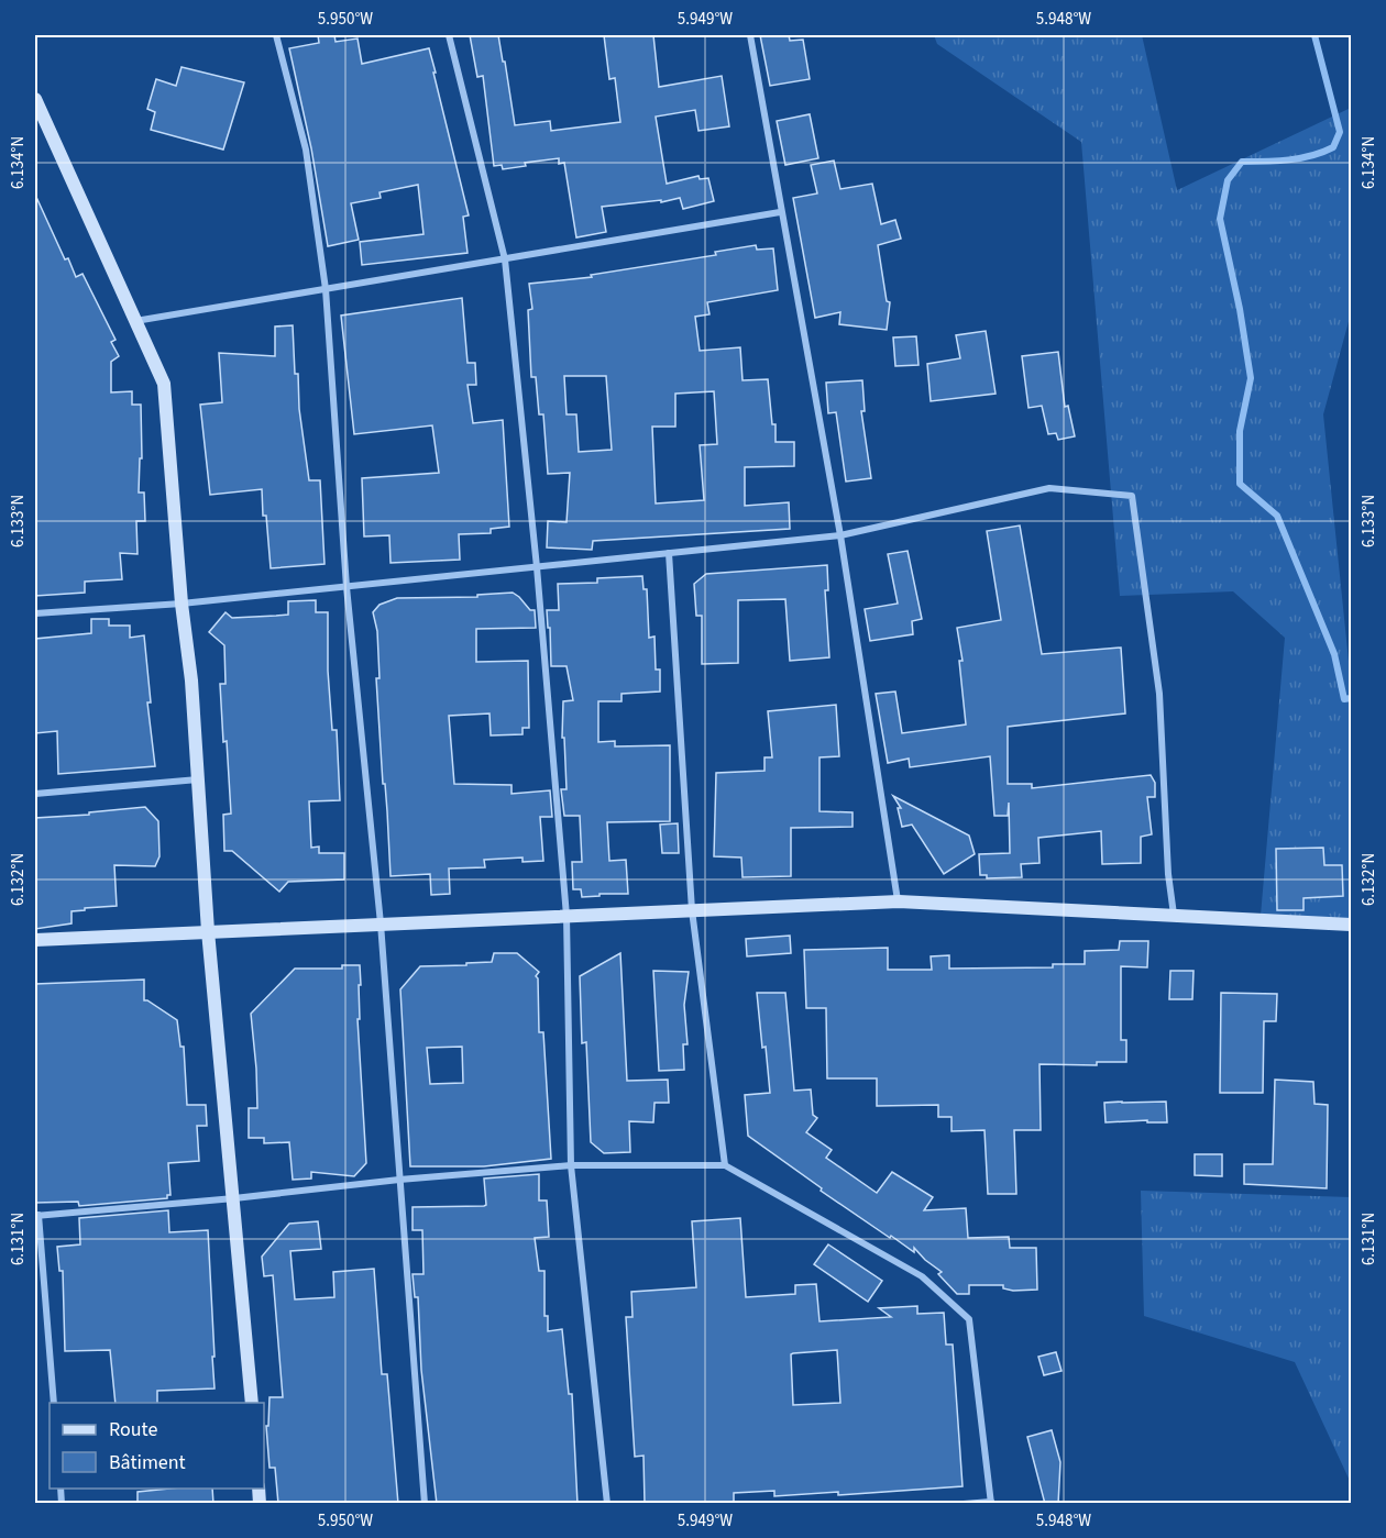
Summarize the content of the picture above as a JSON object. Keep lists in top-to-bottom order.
{
  "legend": ["Route", "Bâtiment"],
  "coordinates": [
    "5.950°W",
    "5.949°W",
    "5.948°W",
    "6.134°N",
    "6.133°N",
    "6.132°N",
    "6.131°N"
  ]
}
